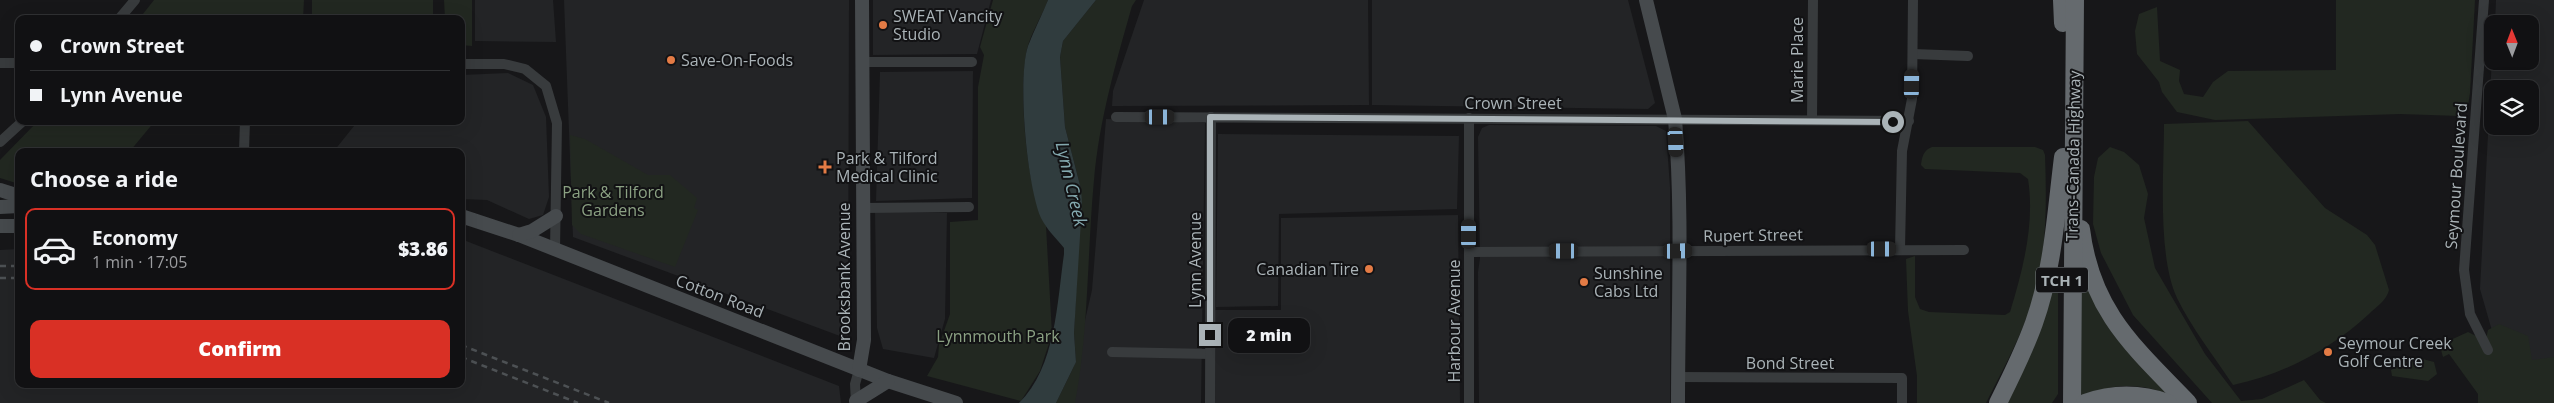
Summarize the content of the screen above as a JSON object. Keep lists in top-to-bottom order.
{
  "streets": {
    "highway": ["Trans-Canada Highway", "TCH 1"],
    "main road": ["Brooksbank Avenue", "Cotton Road"],
    "street": [
      "Marie Place",
      "Crown Street",
      "Seymour Boulevard",
      "Rupert Street",
      "Lynn Avenue",
      "Harbour Avenue",
      "Bond Street"
    ]
  },
  "crossings": [
    ["Marie Place", "Crown Street"],
    ["Crown Street", "Lynn Avenue"],
    ["Crown Street", "Harbour Avenue"],
    ["Rupert Street", "Harbour Avenue"],
    ["Brooksbank Avenue", "Cotton Road"]
  ],
  "water": ["Lynn Creek"],
  "parks": ["Park & Tilford Gardens", "Lynnmouth Park"],
  "places": {
    "other": [
      "SWEAT Vancity Studio",
      "Save-On-Foods",
      "Canadian Tire",
      "Sunshine Cabs Ltd",
      "Seymour Creek Golf Centre"
    ],
    "health": ["Park & Tilford Medical Clinic"]
  },
  "north": "top",
  "page": {
    "banner": ["Crown Street", "Lynn Avenue"],
    "heading": "Choose a ride",
    "list": [
      {
        "name": "Economy",
        "note": "1 min · 17:05",
        "value": "$3.86"
      }
    ],
    "buttons": "Confirm",
    "bubble": "2 min"
  }
}
